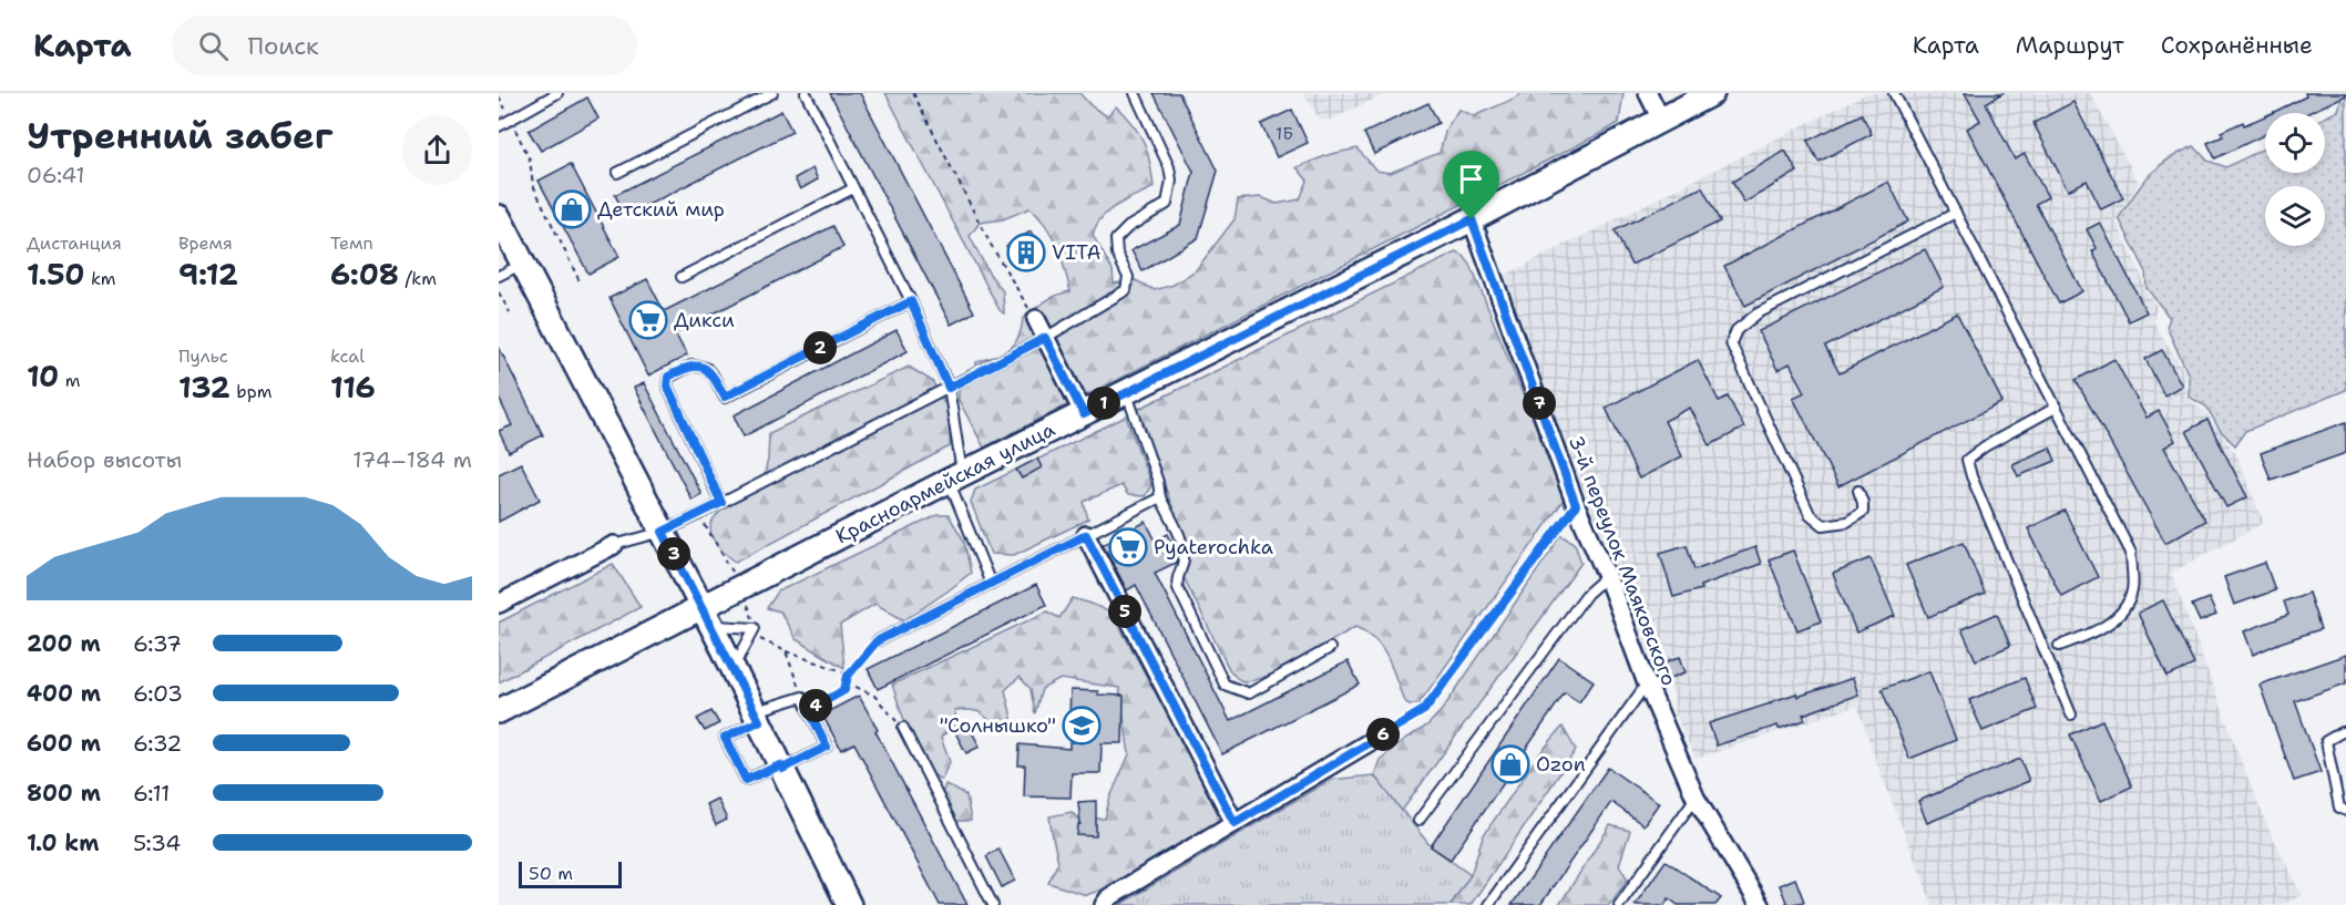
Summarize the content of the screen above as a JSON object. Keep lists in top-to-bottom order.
{
  "streets": {
    "main road": ["Красноармейская улица"],
    "street": ["3-й переулок Маяковского"]
  },
  "crossings": [
    ["Красноармейская улица", "3-й переулок Маяковского"]
  ],
  "places": {
    "shop": ["Детский мир", "Ozon"],
    "building": ["VITA"],
    "supermarket": ["Дикси", "Pyaterochka"],
    "school or university": ["\"Солнышко\""]
  },
  "house_numbers": ["1Б"],
  "scale_bar": "50 m",
  "page": {
    "header": "Карта",
    "search": "Поиск",
    "nav": ["Карта", "Маршрут", "Сохранённые"],
    "heading": ["Утренний забег", "06:41"],
    "stats": [
      ["Дистанция", "1.50 km"],
      ["Время", "9:12"],
      ["Темп", "6:08 /km"],
      ["10 m"],
      ["Пульс", "132 bpm"],
      ["kcal", "116"]
    ],
    "pins": [
      "2",
      "1",
      "7",
      "3",
      "5",
      "4",
      "6"
    ],
    "chart": ["Набор высоты", "174–184 m"],
    "list": [
      {
        "name": "200 m",
        "note": "6:37"
      },
      {
        "name": "400 m",
        "note": "6:03"
      },
      {
        "name": "600 m",
        "note": "6:32"
      },
      {
        "name": "800 m",
        "note": "6:11"
      },
      {
        "name": "1.0 km",
        "note": "5:34"
      }
    ],
    "scale": "50 m"
  }
}
